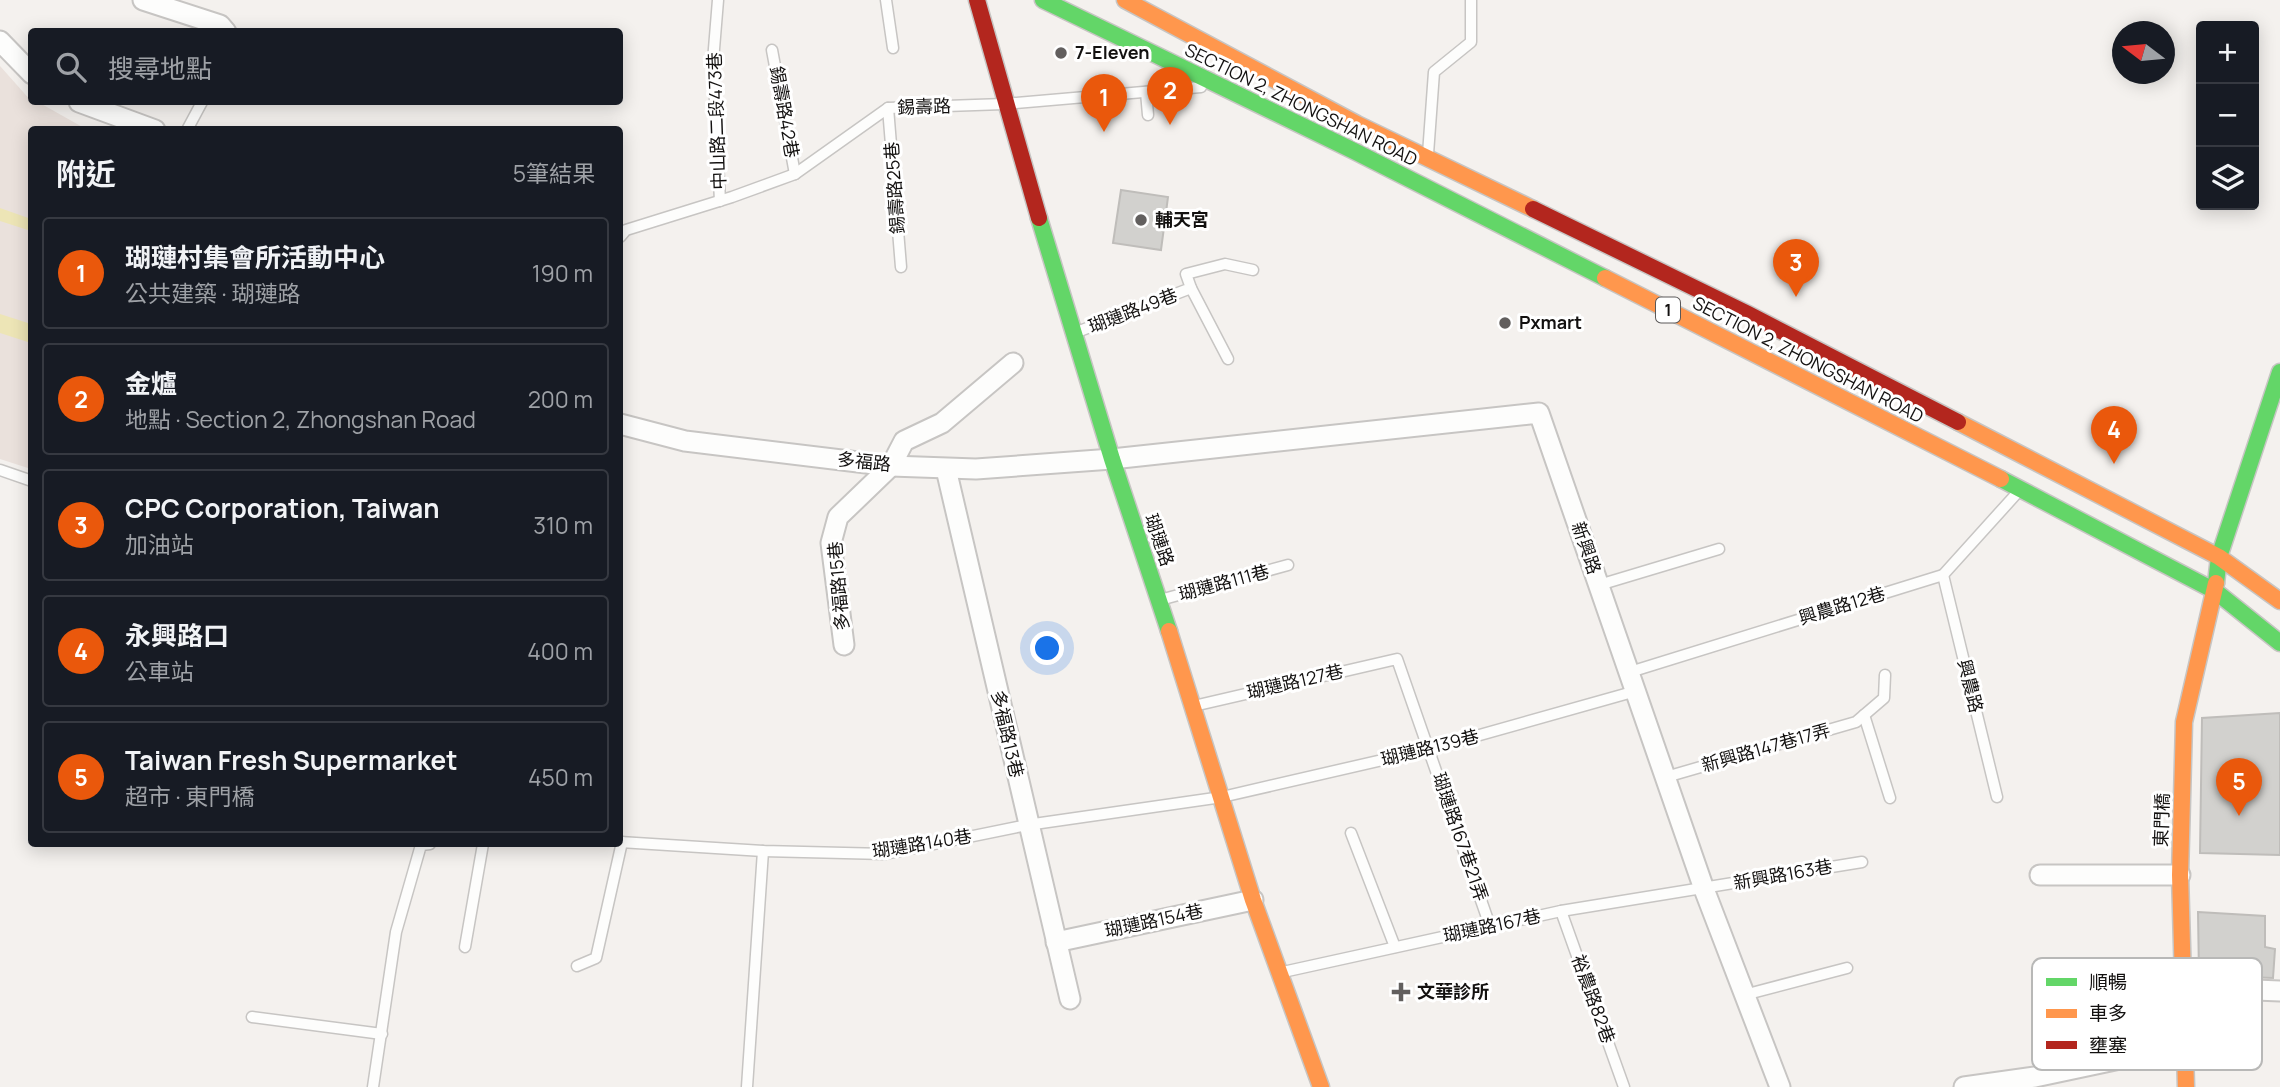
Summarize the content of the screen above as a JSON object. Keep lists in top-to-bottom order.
{
  "streets": {
    "main road": [
      "SECTION 2, ZHONGSHAN ROAD",
      "1",
      "瑚璉路",
      "東門橋"
    ],
    "street": [
      "多福路",
      "新興路",
      "多福路15巷",
      "多福路13巷",
      "瑚璉路154巷"
    ],
    "lane": [
      "錫壽路",
      "錫壽路42巷",
      "中山路二段473巷",
      "錫壽路25巷",
      "瑚璉路49巷",
      "瑚璉路111巷",
      "興農路12巷",
      "瑚璉路127巷",
      "興農路",
      "瑚璉路139巷",
      "新興路147巷17弄",
      "瑚璉路167巷21弄",
      "瑚璉路140巷",
      "新興路163巷",
      "瑚璉路167巷",
      "裕農路82巷"
    ]
  },
  "crossings": [
    ["SECTION 2, ZHONGSHAN ROAD", "錫壽路"],
    ["SECTION 2, ZHONGSHAN ROAD", "東門橋"],
    ["錫壽路", "錫壽路42巷"],
    ["錫壽路", "中山路二段473巷"],
    ["錫壽路", "錫壽路25巷"],
    ["錫壽路", "瑚璉路"],
    ["瑚璉路49巷", "瑚璉路"],
    ["多福路", "瑚璉路"],
    ["多福路", "新興路"],
    ["多福路", "多福路15巷"],
    ["多福路", "多福路13巷"],
    ["瑚璉路", "新興路"],
    ["瑚璉路", "瑚璉路111巷"],
    ["瑚璉路", "瑚璉路127巷"],
    ["瑚璉路", "瑚璉路139巷"],
    ["瑚璉路", "瑚璉路140巷"],
    ["瑚璉路", "瑚璉路154巷"],
    ["瑚璉路", "瑚璉路167巷"],
    ["新興路", "興農路12巷"],
    ["新興路", "瑚璉路139巷"],
    ["新興路", "新興路147巷17弄"],
    ["新興路", "新興路163巷"],
    ["新興路", "瑚璉路167巷"],
    ["興農路12巷", "興農路"],
    ["瑚璉路127巷", "瑚璉路167巷21弄"],
    ["多福路13巷", "瑚璉路140巷"],
    ["多福路13巷", "瑚璉路154巷"],
    ["瑚璉路139巷", "瑚璉路167巷21弄"],
    ["瑚璉路139巷", "瑚璉路140巷"],
    ["瑚璉路167巷21弄", "瑚璉路167巷"],
    ["新興路163巷", "瑚璉路167巷"],
    ["瑚璉路167巷", "裕農路82巷"]
  ],
  "places": {
    "other": ["7-Eleven", "輔天宮", "Pxmart"],
    "health": ["文華診所"]
  },
  "legend": ["順暢", "車多", "壅塞"],
  "north": "left",
  "page": {
    "map_buttons": ["+", "−"],
    "search": "搜尋地點",
    "pins": [
      "2",
      "1",
      "3",
      "4",
      "5"
    ],
    "heading": ["附近", "5筆結果"],
    "list": [
      {
        "mark": "1",
        "name": "瑚璉村集會所活動中心",
        "note": "公共建築 · 瑚璉路",
        "value": "190 m"
      },
      {
        "mark": "2",
        "name": "金爐",
        "note": "地點 · Section 2, Zhongshan Road",
        "value": "200 m"
      },
      {
        "mark": "3",
        "name": "CPC Corporation, Taiwan",
        "note": "加油站",
        "value": "310 m"
      },
      {
        "mark": "4",
        "name": "永興路口",
        "note": "公車站",
        "value": "400 m"
      },
      {
        "mark": "5",
        "name": "Taiwan Fresh Supermarket",
        "note": "超市 · 東門橋",
        "value": "450 m"
      }
    ]
  }
}
